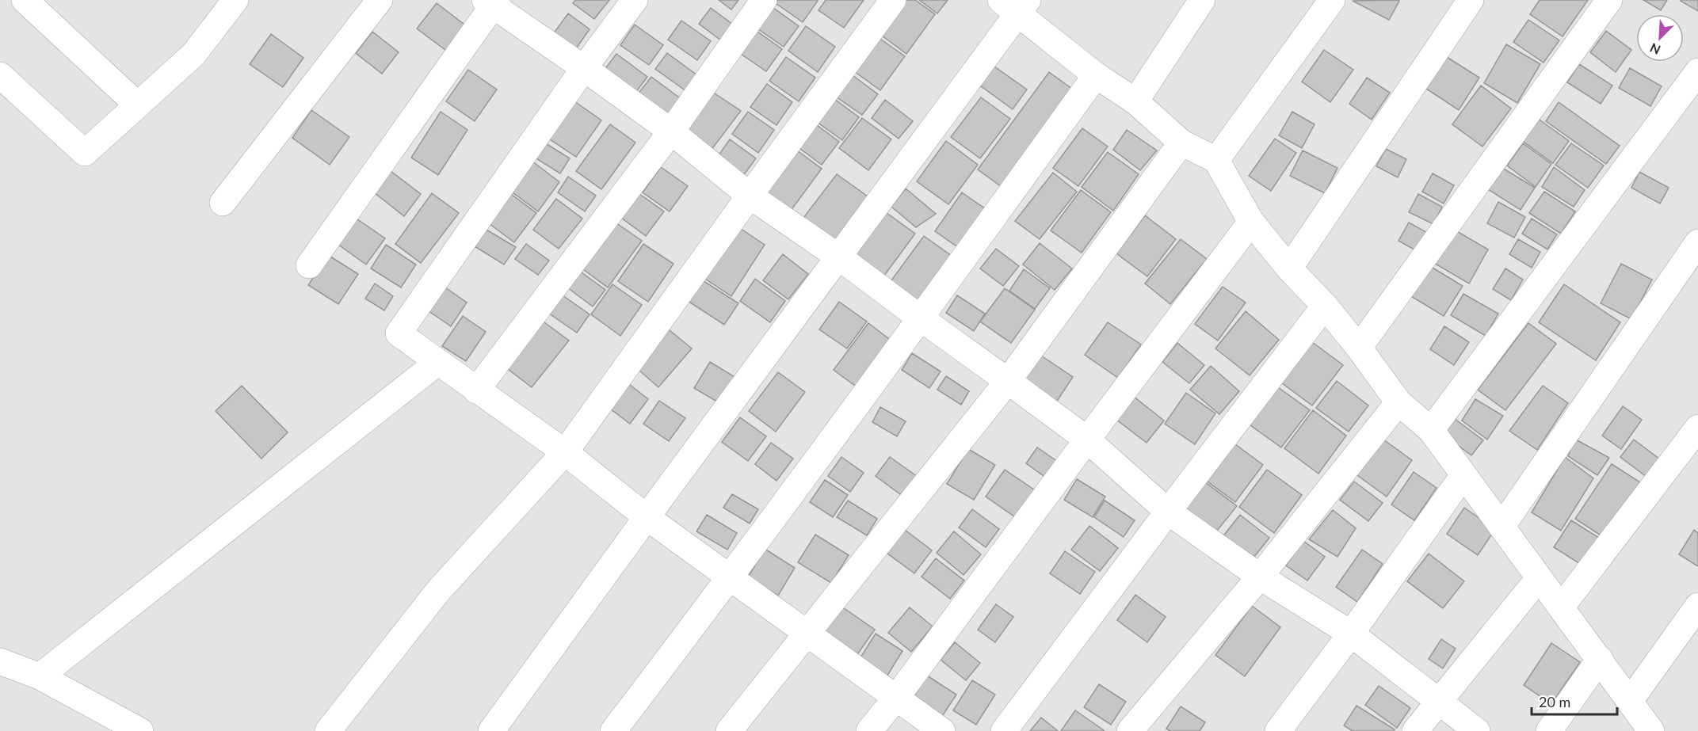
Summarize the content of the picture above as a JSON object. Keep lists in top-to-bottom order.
{
  "scale_bar": "20 m",
  "north": "bottom left"
}
